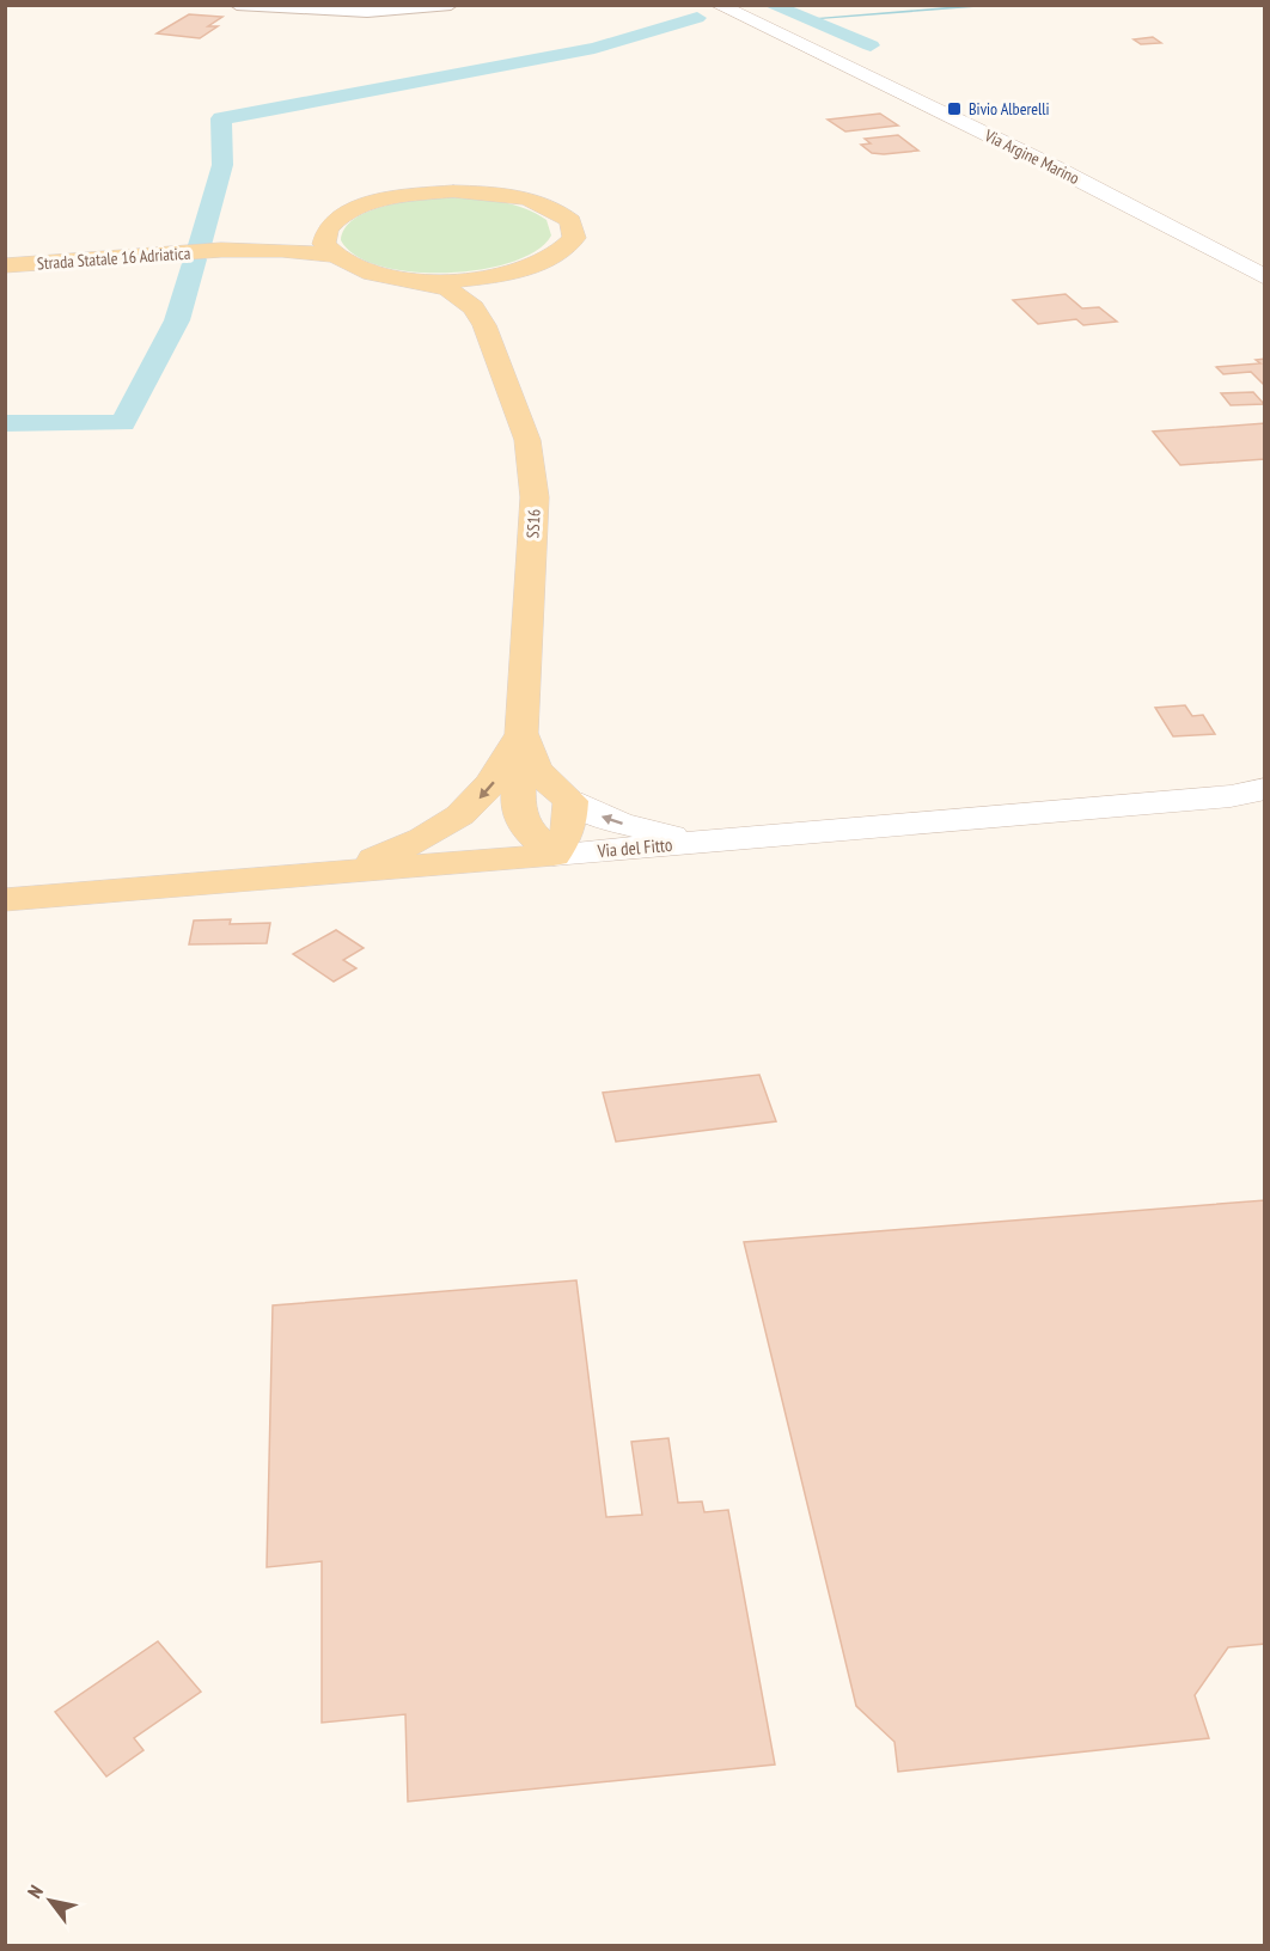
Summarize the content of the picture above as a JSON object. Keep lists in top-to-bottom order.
{
  "streets": {
    "main road": ["Strada Statale 16 Adriatica", "SS16", "Via del Fitto"],
    "street": ["Via Argine Marino"]
  },
  "crossings": [
    ["Strada Statale 16 Adriatica", "SS16"],
    ["SS16", "Via del Fitto"]
  ],
  "places": {
    "transit": ["Bivio Alberelli"]
  },
  "north": "top left"
}
